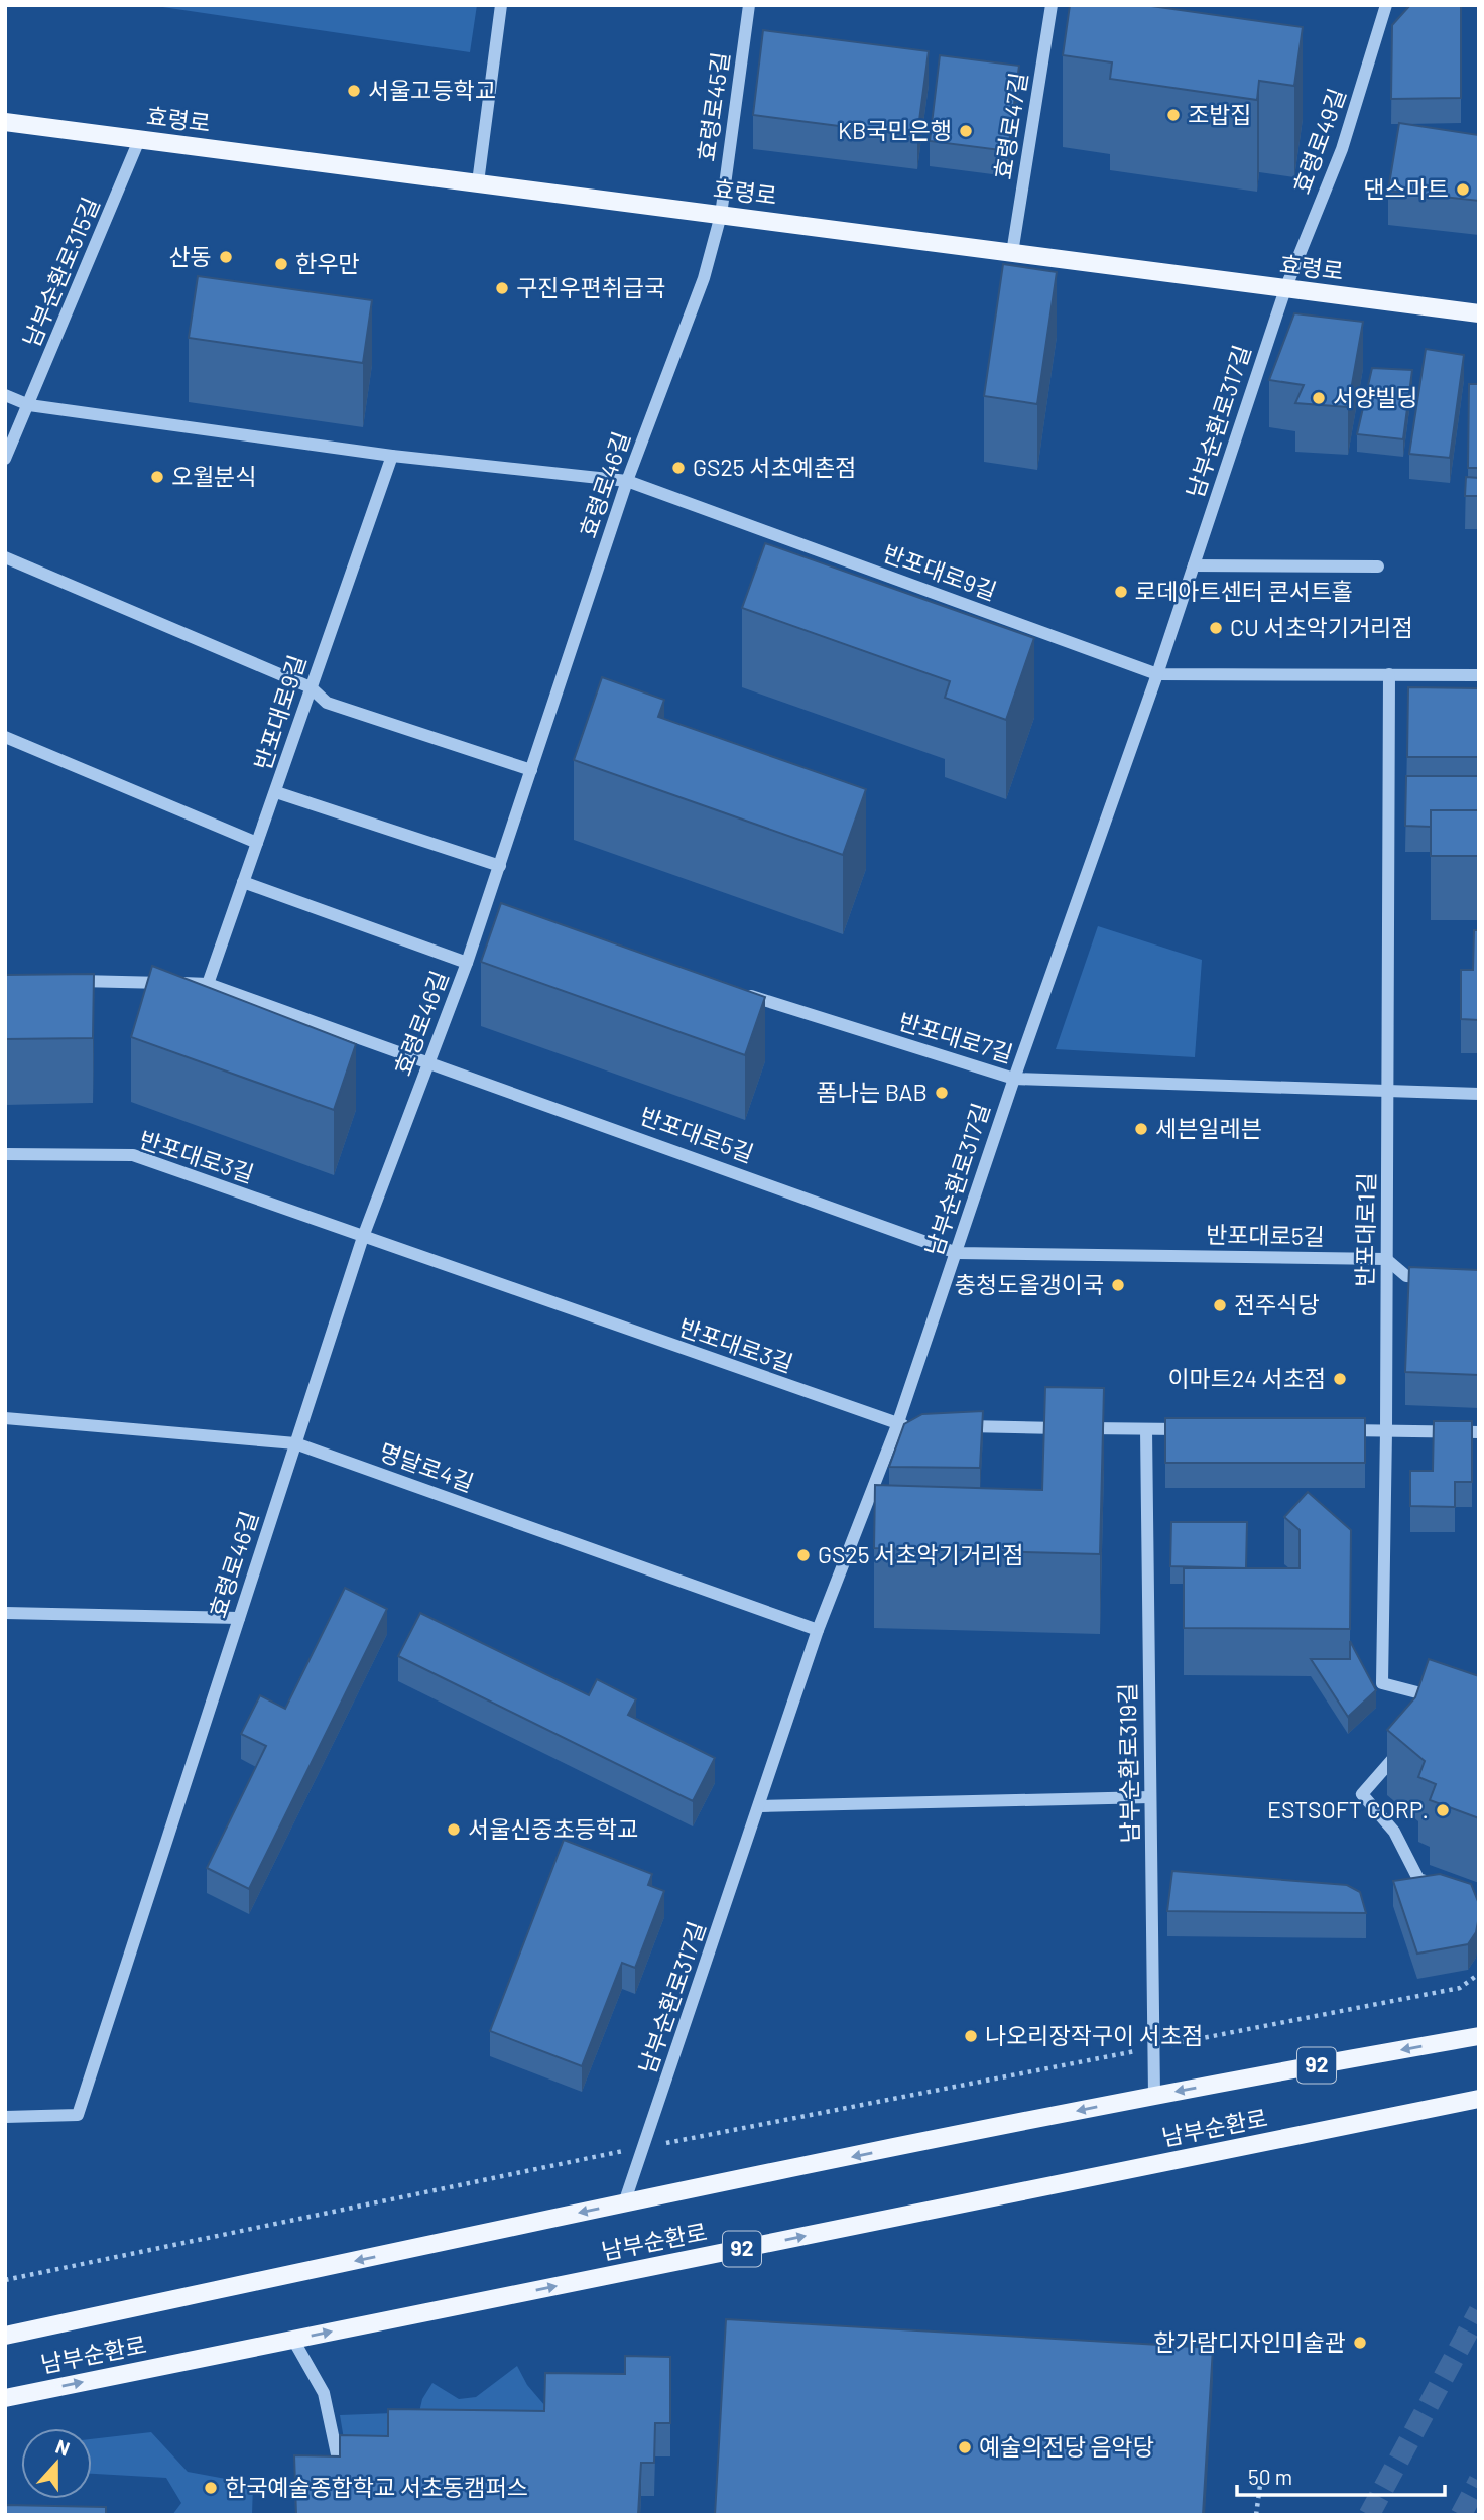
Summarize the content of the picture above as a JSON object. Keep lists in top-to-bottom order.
{
  "streets": {
    "main road": ["효령로", "92", "남부순환로"],
    "street": [
      "효령로45길",
      "효령로47길",
      "효령로49길",
      "남부순환로315길",
      "남부순환로317길",
      "효령로46길",
      "반포대로9길",
      "반포대로7길",
      "반포대로5길",
      "반포대로3길",
      "반포대로1길",
      "명달로4길",
      "남부순환로319길"
    ]
  },
  "crossings": [
    ["효령로45길", "효령로"],
    ["효령로45길", "효령로46길"],
    ["효령로", "효령로47길"],
    ["효령로", "효령로49길"],
    ["효령로", "남부순환로315길"],
    ["효령로", "남부순환로317길"],
    ["효령로", "효령로46길"],
    ["효령로49길", "남부순환로317길"],
    ["남부순환로315길", "반포대로9길"],
    ["남부순환로317길", "반포대로9길"],
    ["남부순환로317길", "반포대로7길"],
    ["남부순환로317길", "반포대로5길"],
    ["남부순환로317길", "반포대로3길"],
    ["남부순환로317길", "명달로4길"],
    ["남부순환로317길", "남부순환로"],
    ["효령로46길", "반포대로9길"],
    ["효령로46길", "반포대로5길"],
    ["효령로46길", "반포대로3길"],
    ["효령로46길", "명달로4길"],
    ["반포대로9길", "반포대로5길"],
    ["반포대로9길", "반포대로1길"],
    ["반포대로7길", "반포대로1길"],
    ["반포대로5길", "반포대로1길"],
    ["남부순환로319길", "남부순환로"]
  ],
  "places": [
    "서울고등학교",
    "조밥집",
    "KB국민은행",
    "댄스마트",
    "산동",
    "한우만",
    "구진우편취급국",
    "서양빌딩",
    "GS25 서초예촌점",
    "오월분식",
    "로데아트센터 콘서트홀",
    "CU 서초악기거리점",
    "폼나는 BAB",
    "세븐일레븐",
    "충청도올갱이국",
    "전주식당",
    "이마트24 서초점",
    "GS25 서초악기거리점",
    "ESTSOFT CORP.",
    "서울신중초등학교",
    "나오리장작구이 서초점",
    "한가람디자인미술관",
    "예술의전당 음악당",
    "한국예술종합학교 서초동캠퍼스"
  ],
  "scale_bar": "50 m",
  "north": "top"
}
